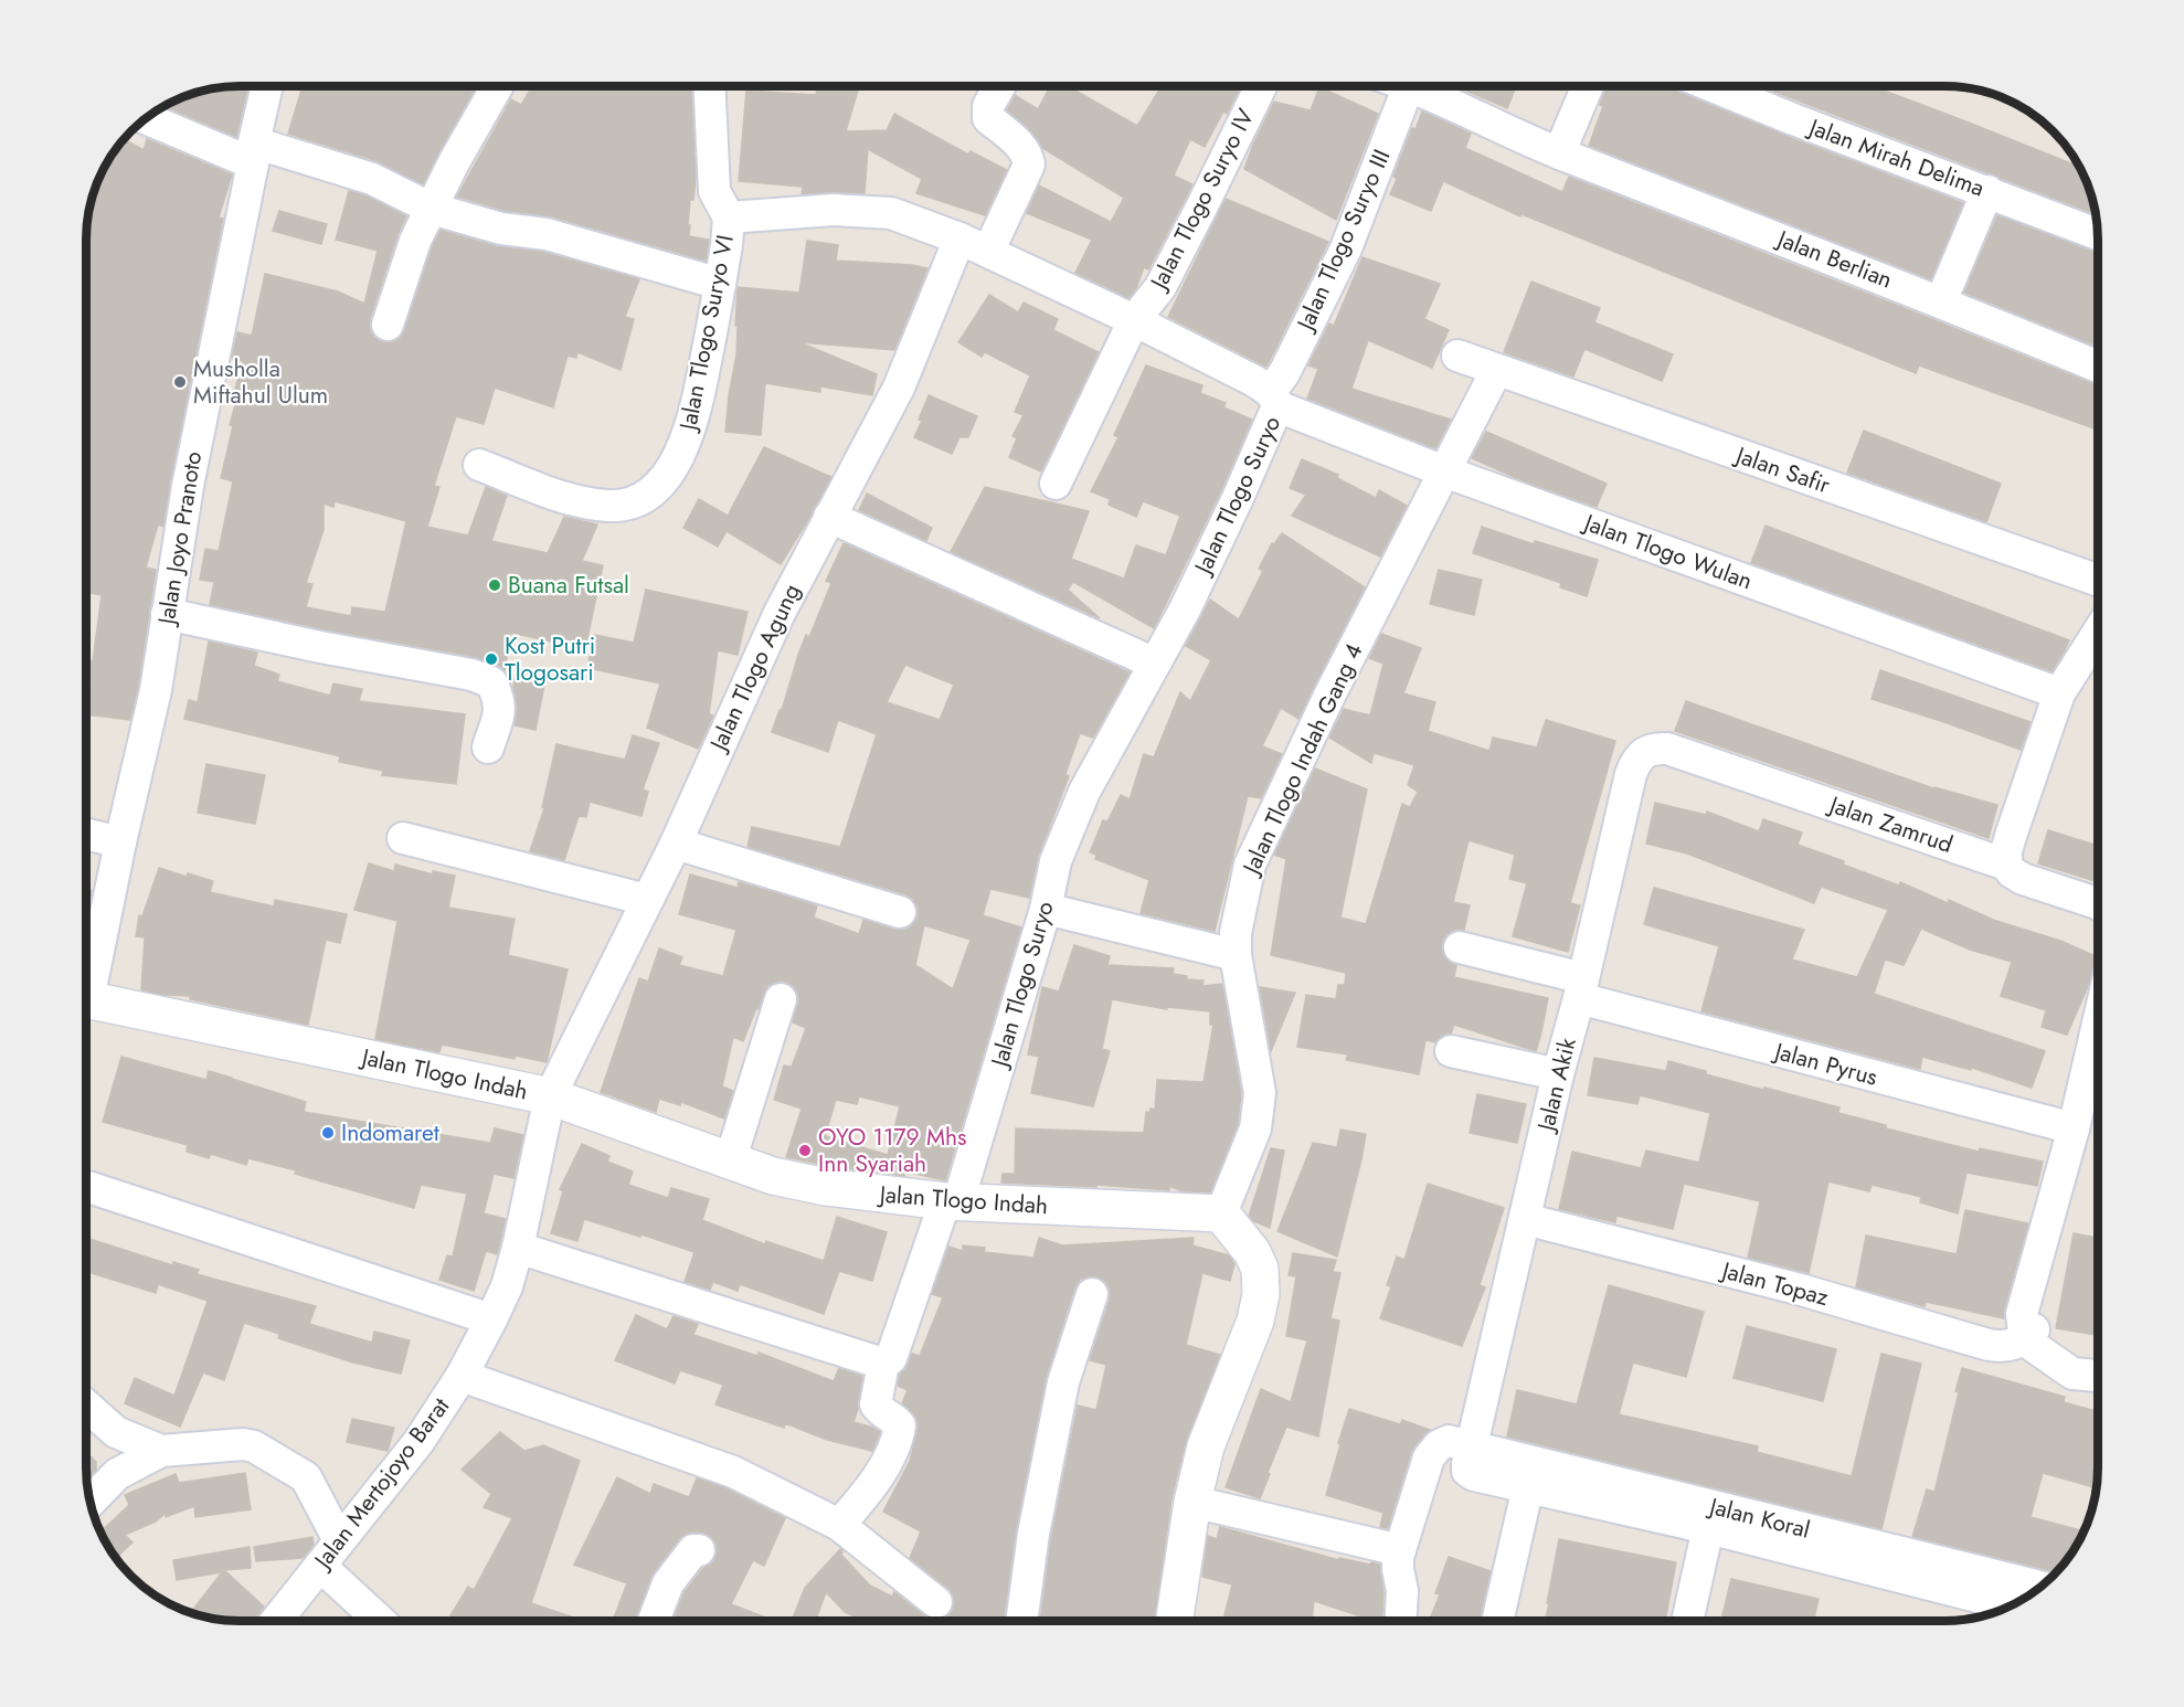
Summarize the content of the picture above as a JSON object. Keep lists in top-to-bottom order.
{
  "streets": {
    "street": [
      "Jalan Mirah Delima",
      "Jalan Tlogo Suryo IV",
      "Jalan Tlogo Suryo III",
      "Jalan Berlian",
      "Jalan Tlogo Suryo VI",
      "Jalan Safir",
      "Jalan Tlogo Suryo",
      "Jalan Joyo Pranoto",
      "Jalan Tlogo Wulan",
      "Jalan Tlogo Agung",
      "Jalan Tlogo Indah Gang 4",
      "Jalan Zamrud",
      "Jalan Pyrus",
      "Jalan Tlogo Indah",
      "Jalan Akik",
      "Jalan Topaz",
      "Jalan Mertojoyo Barat",
      "Jalan Koral"
    ]
  },
  "crossings": [
    ["Jalan Tlogo Suryo IV", "Jalan Tlogo Suryo"],
    ["Jalan Tlogo Suryo III", "Jalan Tlogo Suryo"],
    ["Jalan Tlogo Suryo III", "Jalan Tlogo Wulan"],
    ["Jalan Tlogo Suryo VI", "Jalan Tlogo Suryo"],
    ["Jalan Safir", "Jalan Tlogo Indah Gang 4"],
    ["Jalan Tlogo Suryo", "Jalan Tlogo Wulan"],
    ["Jalan Tlogo Suryo", "Jalan Tlogo Agung"],
    ["Jalan Tlogo Suryo", "Jalan Tlogo Indah"],
    ["Jalan Tlogo Wulan", "Jalan Tlogo Indah Gang 4"],
    ["Jalan Tlogo Agung", "Jalan Tlogo Indah"],
    ["Jalan Tlogo Agung", "Jalan Mertojoyo Barat"],
    ["Jalan Tlogo Indah Gang 4", "Jalan Tlogo Indah"],
    ["Jalan Zamrud", "Jalan Akik"],
    ["Jalan Pyrus", "Jalan Akik"],
    ["Jalan Tlogo Indah", "Jalan Mertojoyo Barat"],
    ["Jalan Akik", "Jalan Topaz"],
    ["Jalan Akik", "Jalan Koral"]
  ],
  "places": [
    "Musholla Miftahul Ulum",
    "Buana Futsal",
    "Kost Putri Tlogosari",
    "Indomaret",
    "OYO 1179 Mhs Inn Syariah"
  ]
}
